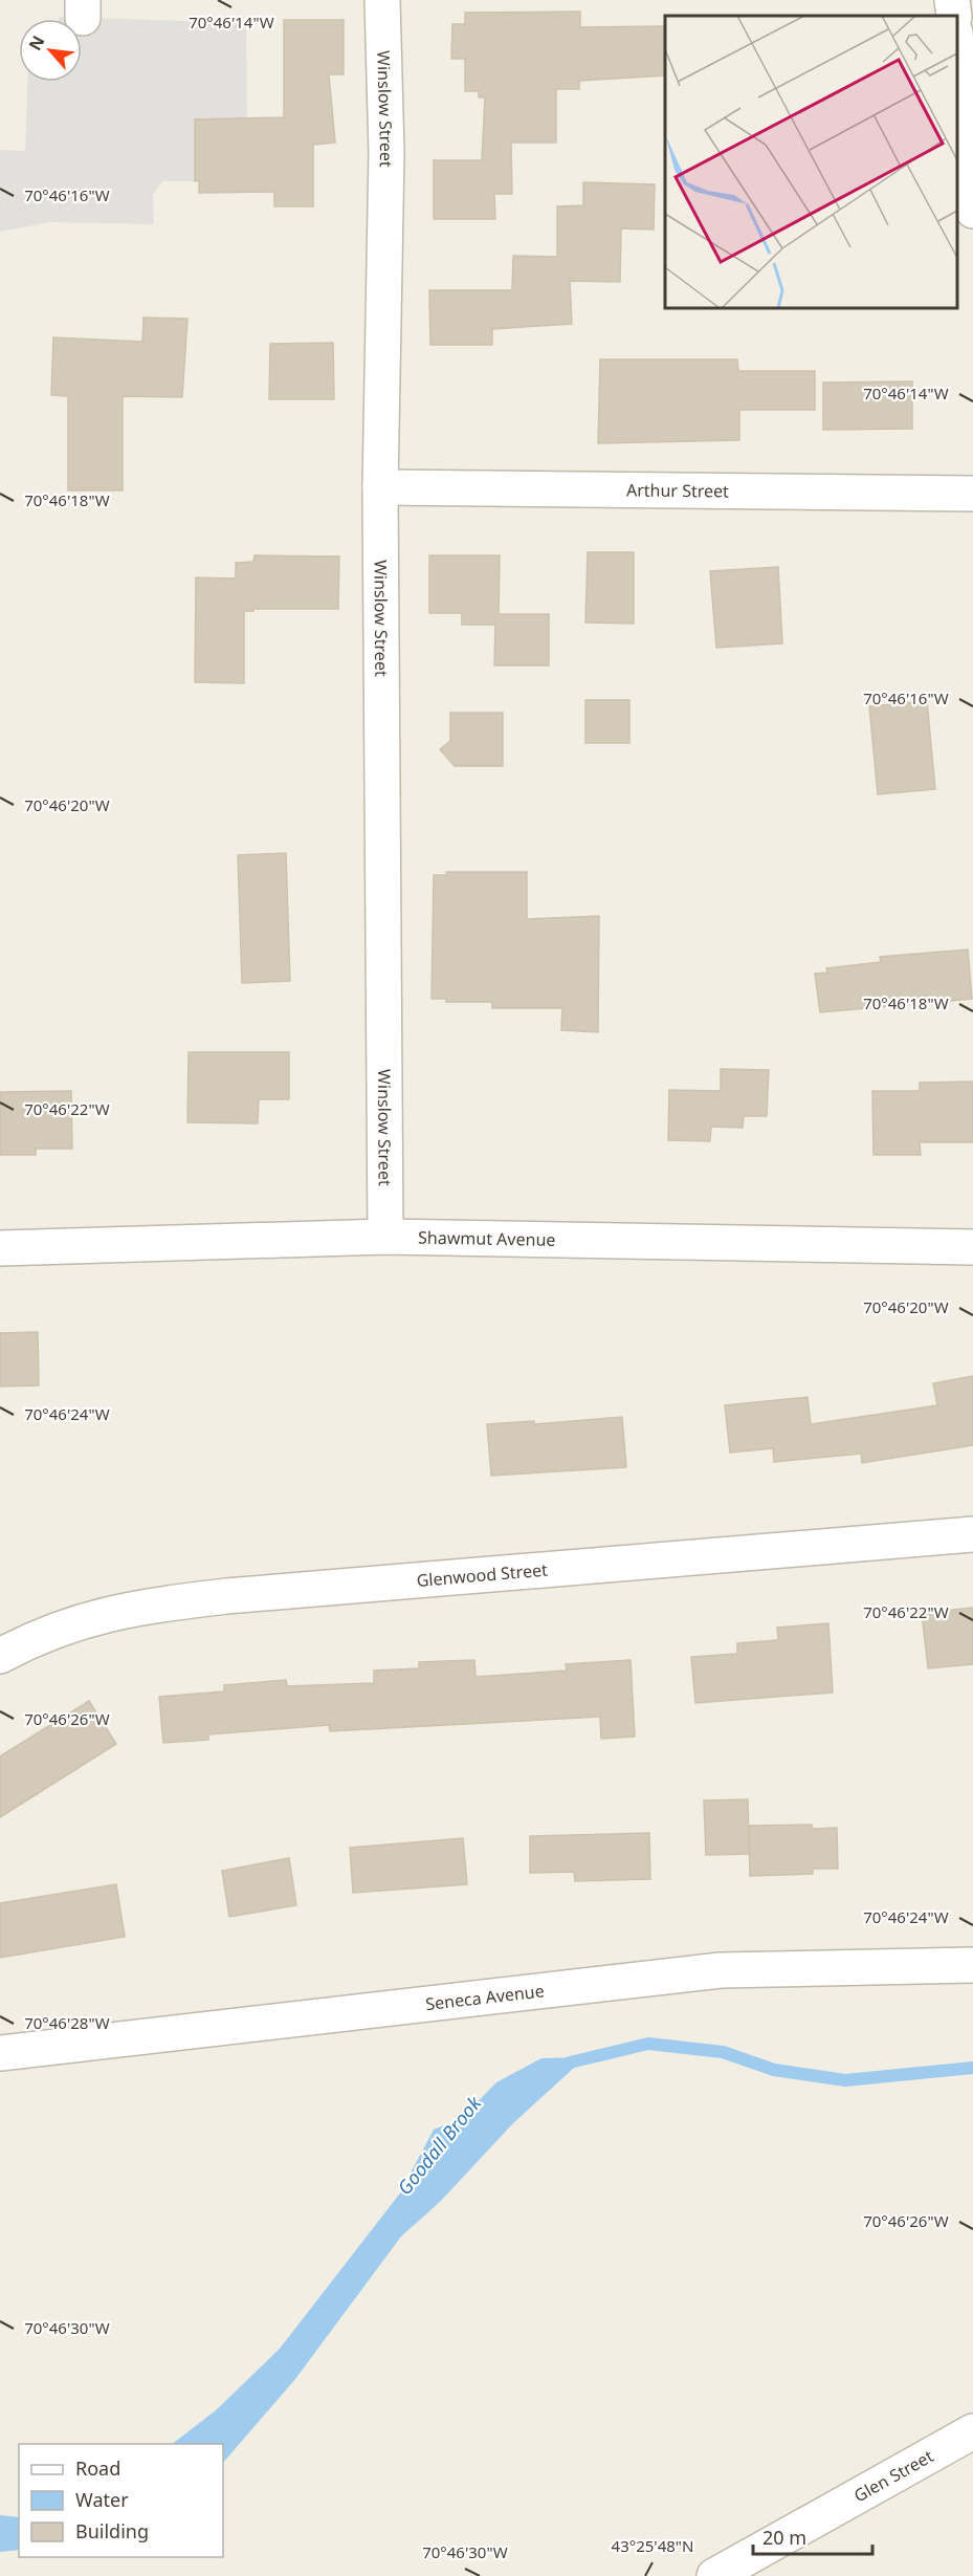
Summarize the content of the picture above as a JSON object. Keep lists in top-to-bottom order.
{
  "streets": {
    "street": [
      "Winslow Street",
      "Arthur Street",
      "Shawmut Avenue",
      "Glenwood Street",
      "Seneca Avenue",
      "Glen Street"
    ]
  },
  "crossings": [
    ["Winslow Street", "Arthur Street"],
    ["Winslow Street", "Shawmut Avenue"]
  ],
  "water": ["Goodall Brook"],
  "legend": ["Road", "Water", "Building"],
  "scale_bar": "20 m",
  "north": "top left",
  "coordinates": [
    "70°46'14\"W",
    "70°46'16\"W",
    "70°46'18\"W",
    "70°46'20\"W",
    "70°46'22\"W",
    "70°46'24\"W",
    "70°46'26\"W",
    "70°46'28\"W",
    "70°46'30\"W",
    "43°25'48\"N"
  ]
}
